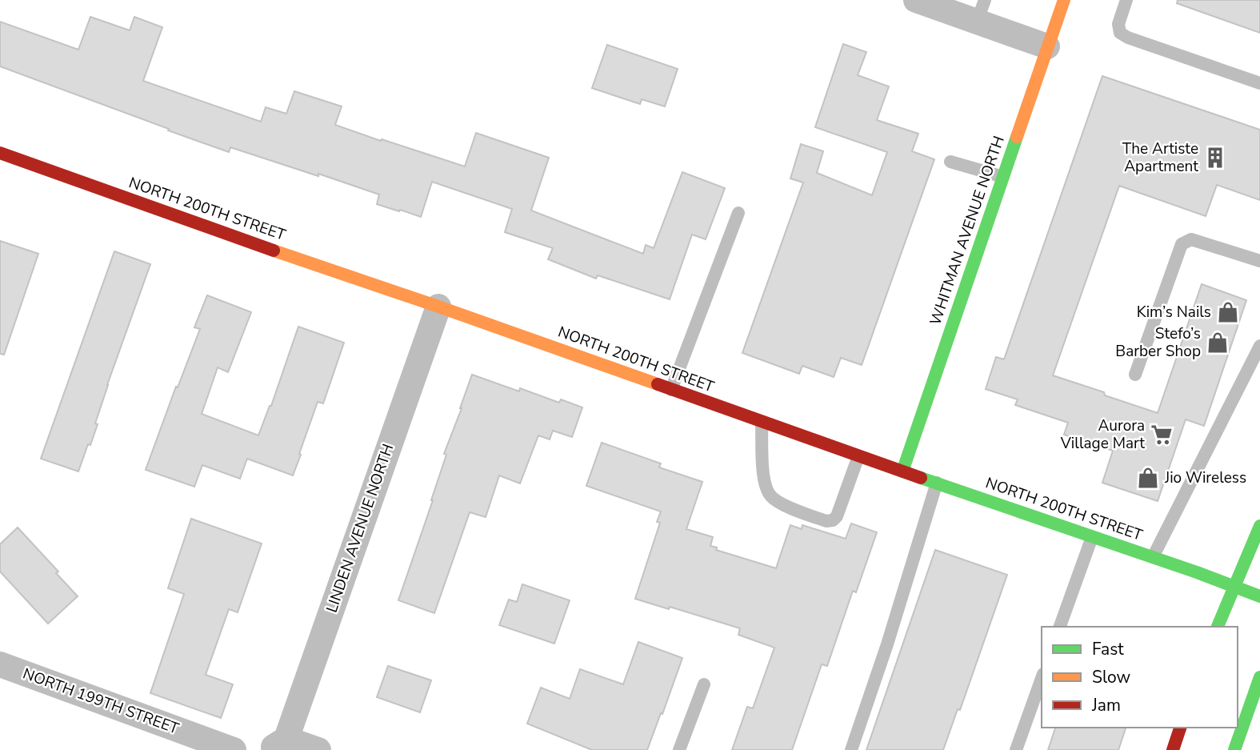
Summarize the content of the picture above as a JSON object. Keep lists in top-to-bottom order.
{
  "streets": {
    "main road": ["NORTH 200TH STREET", "WHITMAN AVENUE NORTH"],
    "street": ["LINDEN AVENUE NORTH", "NORTH 199TH STREET"]
  },
  "crossings": [
    ["NORTH 200TH STREET", "WHITMAN AVENUE NORTH"],
    ["NORTH 200TH STREET", "LINDEN AVENUE NORTH"]
  ],
  "places": {
    "building": ["The Artiste Apartment"],
    "shop": ["Kim’s Nails", "Stefo’s Barber Shop", "Jio Wireless"],
    "supermarket": ["Aurora Village Mart"]
  },
  "legend": ["Fast", "Slow", "Jam"]
}
